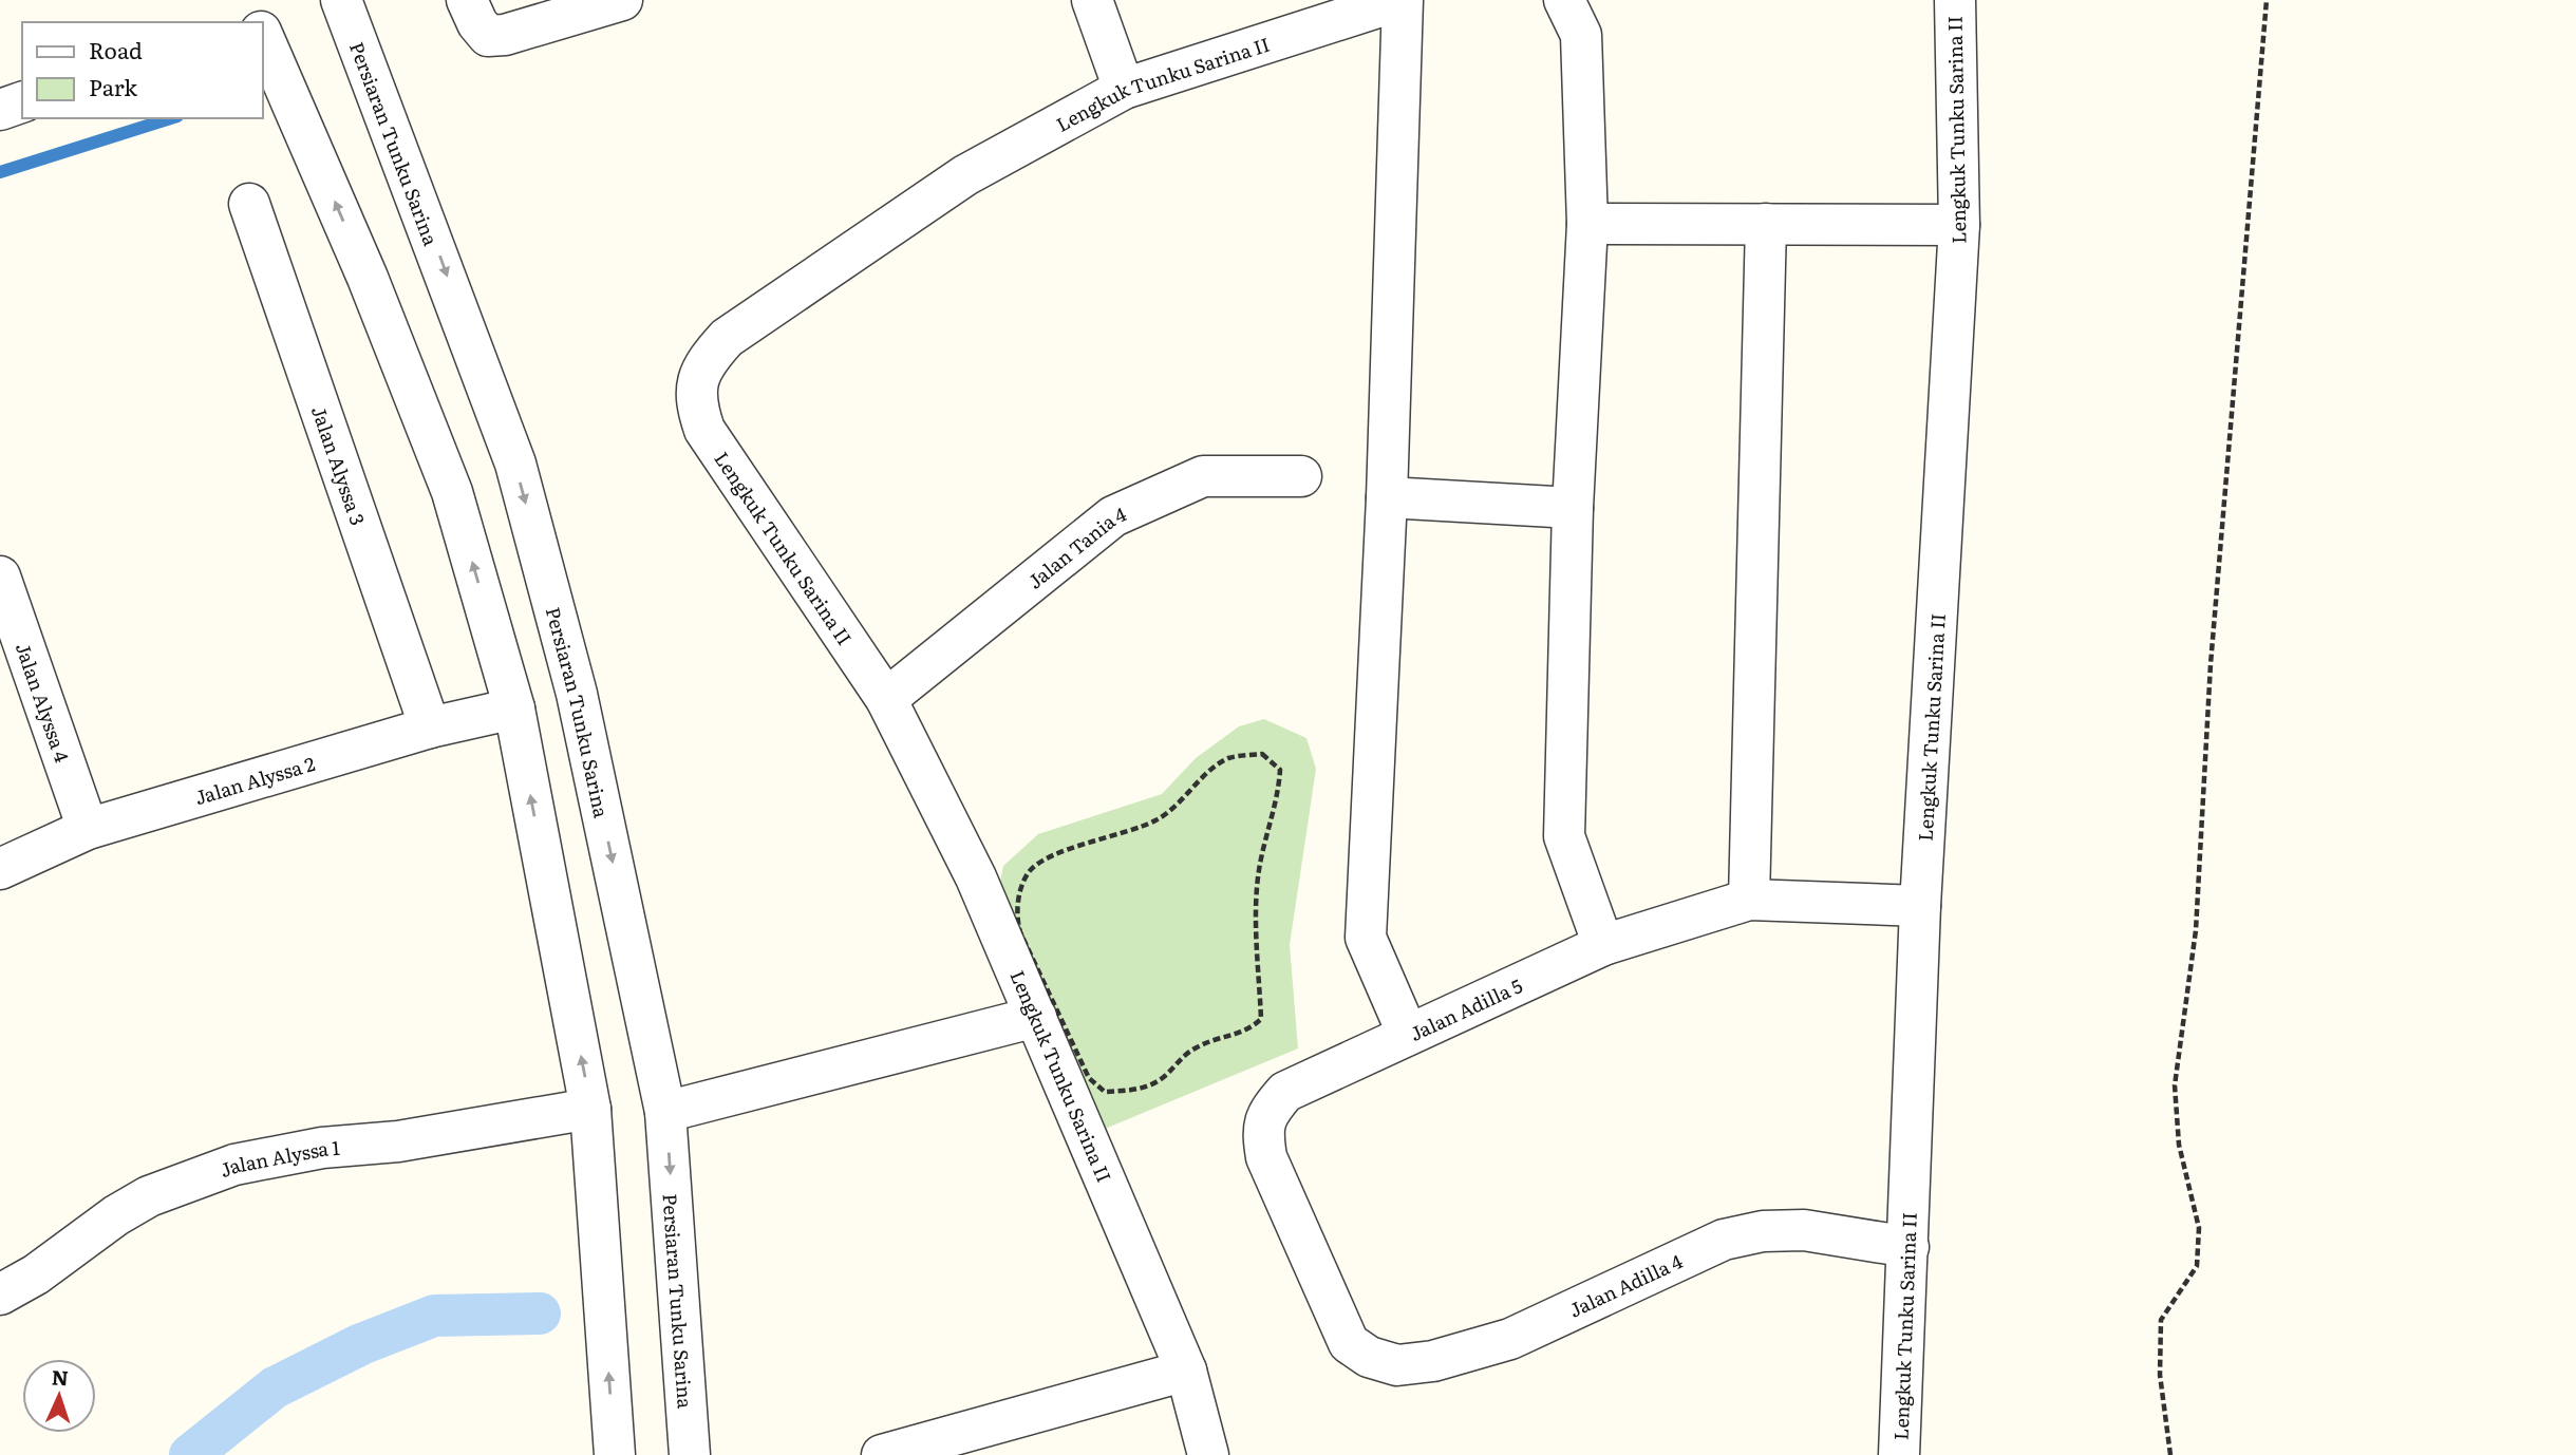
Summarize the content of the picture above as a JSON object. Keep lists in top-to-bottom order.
{
  "streets": {
    "street": [
      "Lengkuk Tunku Sarina II",
      "Persiaran Tunku Sarina",
      "Jalan Alyssa 3",
      "Jalan Tania 4",
      "Jalan Alyssa 4",
      "Jalan Alyssa 2",
      "Jalan Adilla 5",
      "Jalan Alyssa 1",
      "Jalan Adilla 4"
    ]
  },
  "crossings": [
    ["Lengkuk Tunku Sarina II", "Jalan Tania 4"],
    ["Lengkuk Tunku Sarina II", "Jalan Adilla 5"],
    ["Lengkuk Tunku Sarina II", "Jalan Adilla 4"],
    ["Jalan Alyssa 3", "Jalan Alyssa 2"],
    ["Jalan Alyssa 4", "Jalan Alyssa 2"],
    ["Jalan Adilla 5", "Jalan Adilla 4"]
  ],
  "legend": ["Road", "Park"],
  "north": "top"
}
